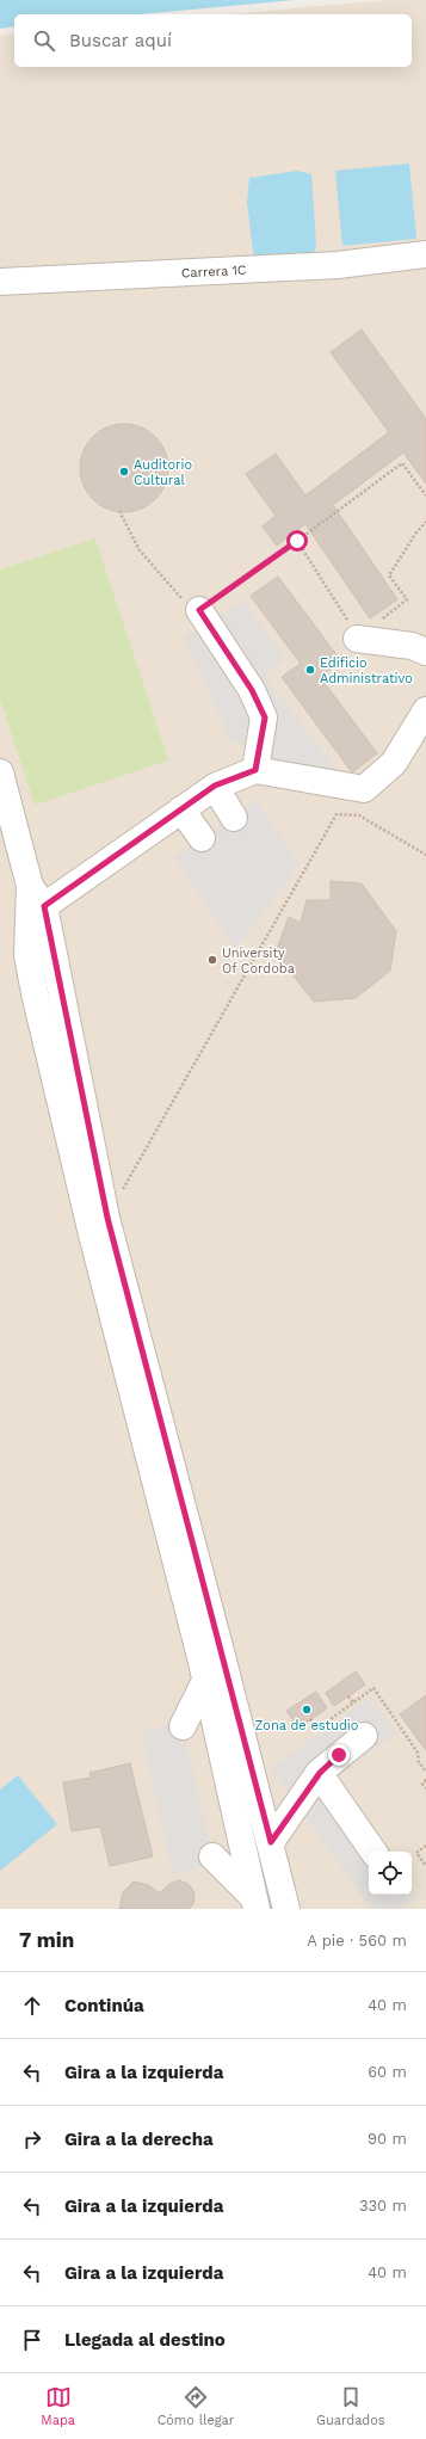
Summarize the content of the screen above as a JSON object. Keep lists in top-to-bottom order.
{
  "streets": {
    "street": ["Carrera 1C"]
  },
  "places": [
    "Auditorio Cultural",
    "Edificio Administrativo",
    "University Of Cordoba",
    "Zona de estudio"
  ],
  "page": {
    "search": "Buscar aquí",
    "heading": ["7 min", "A pie · 560 m"],
    "list": [
      ["Continúa", "40 m"],
      ["Gira a la izquierda", "60 m"],
      ["Gira a la derecha", "90 m"],
      ["Gira a la izquierda", "330 m"],
      ["Gira a la izquierda", "40 m"],
      "Llegada al destino"
    ],
    "nav": ["Mapa", "Cómo llegar", "Guardados"]
  }
}
